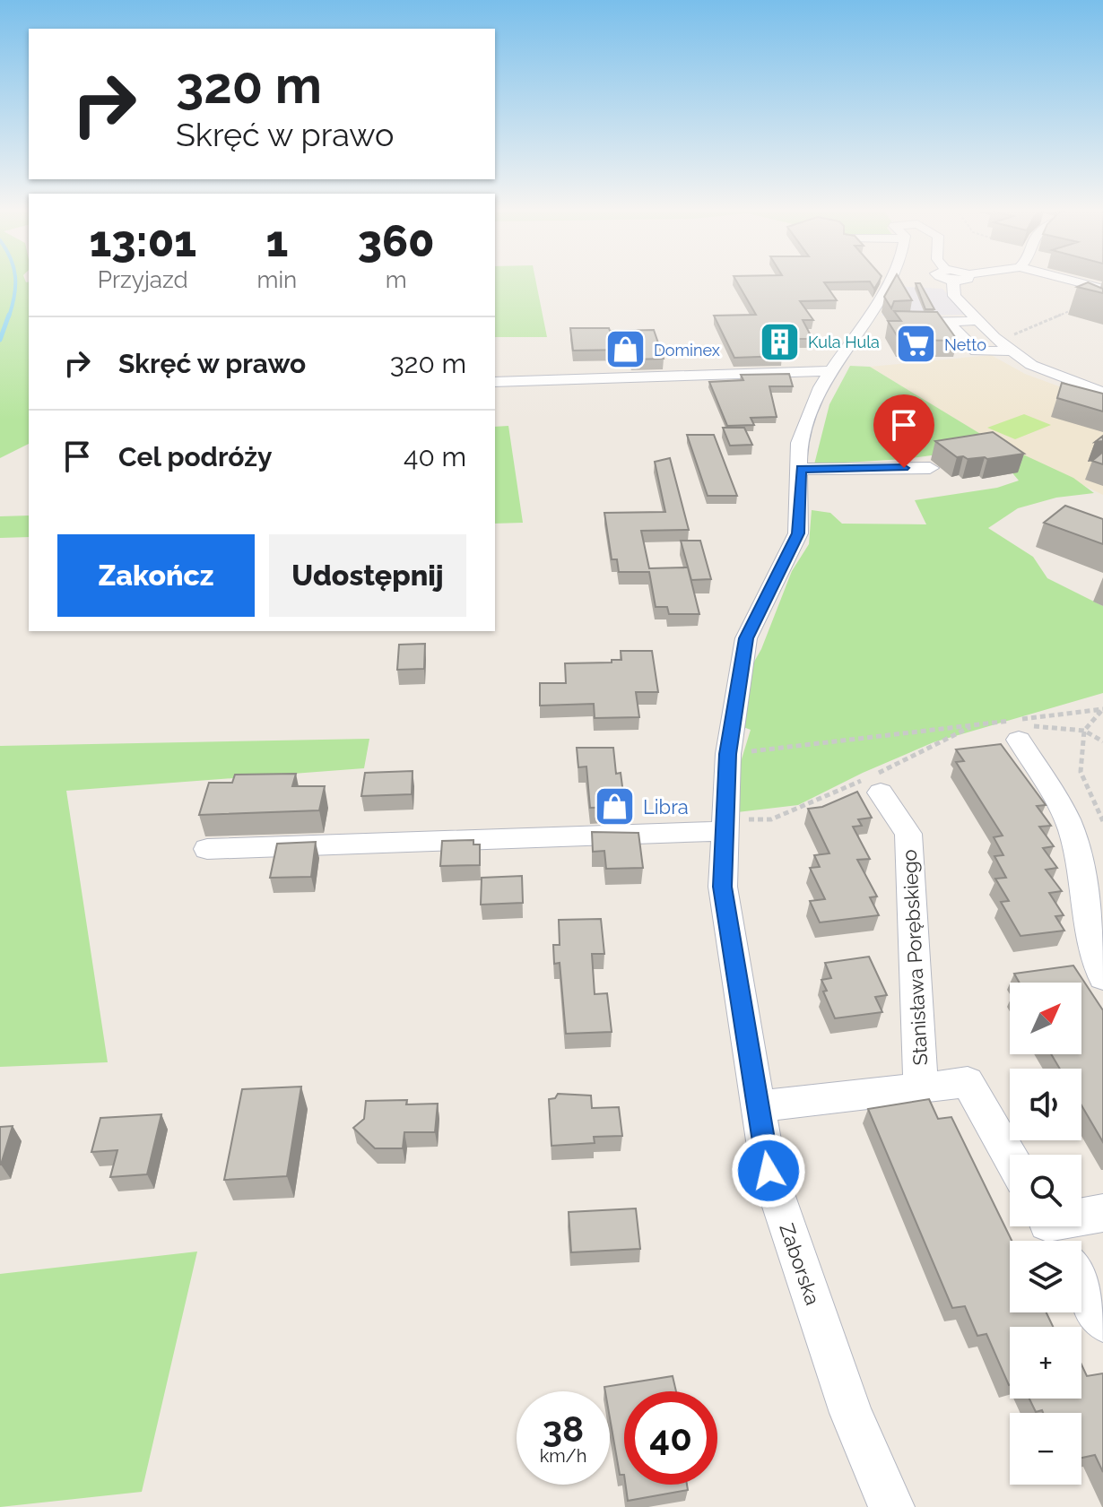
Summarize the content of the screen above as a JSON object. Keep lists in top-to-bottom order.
{
  "streets": {
    "street": ["Stanisława Porębskiego", "Zaborska"]
  },
  "crossings": [
    ["Stanisława Porębskiego", "Zaborska"]
  ],
  "places": {
    "building": ["Kula Hula"],
    "supermarket": ["Netto"],
    "shop": ["Dominex", "Libra"]
  },
  "north": "top right",
  "page": {
    "turn": ["320 m", "Skręć w prawo"],
    "eta": [
      "13:01",
      "Przyjazd",
      "1",
      "min",
      "360",
      "m"
    ],
    "list": [
      {
        "name": "Skręć w prawo",
        "value": "320 m"
      },
      {
        "name": "Cel podróży",
        "value": "40 m"
      }
    ],
    "buttons": ["Zakończ", "Udostępnij"],
    "map_buttons": ["+", "−"],
    "speed": "38 km/h",
    "limit": "40"
  }
}
